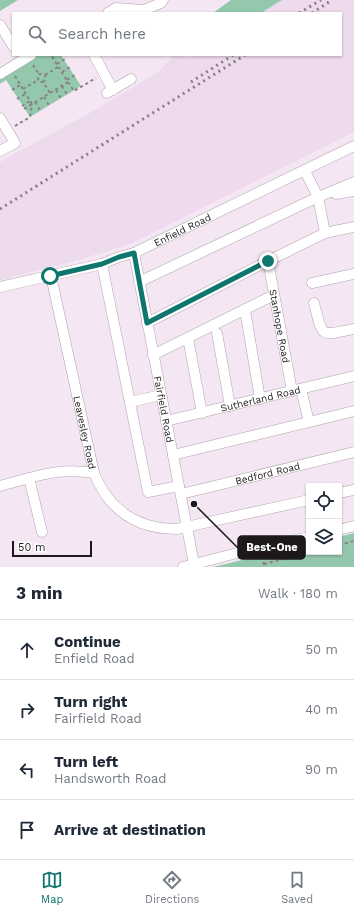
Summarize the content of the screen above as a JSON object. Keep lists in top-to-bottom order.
{
  "streets": {
    "street": [
      "Enfield Road",
      "Stanhope Road",
      "Sutherland Road",
      "Fairfield Road",
      "Leavesley Road",
      "Bedford Road"
    ]
  },
  "crossings": [
    ["Enfield Road", "Fairfield Road"],
    ["Enfield Road", "Leavesley Road"],
    ["Stanhope Road", "Sutherland Road"],
    ["Sutherland Road", "Fairfield Road"],
    ["Fairfield Road", "Leavesley Road"],
    ["Fairfield Road", "Bedford Road"]
  ],
  "places": ["Best-One"],
  "scale_bar": "50 m",
  "page": {
    "search": "Search here",
    "scale": "50 m",
    "heading": ["3 min", "Walk · 180 m"],
    "list": [
      ["Continue", "Enfield Road", "50 m"],
      ["Turn right", "Fairfield Road", "40 m"],
      ["Turn left", "Handsworth Road", "90 m"],
      "Arrive at destination"
    ],
    "nav": ["Map", "Directions", "Saved"]
  }
}
